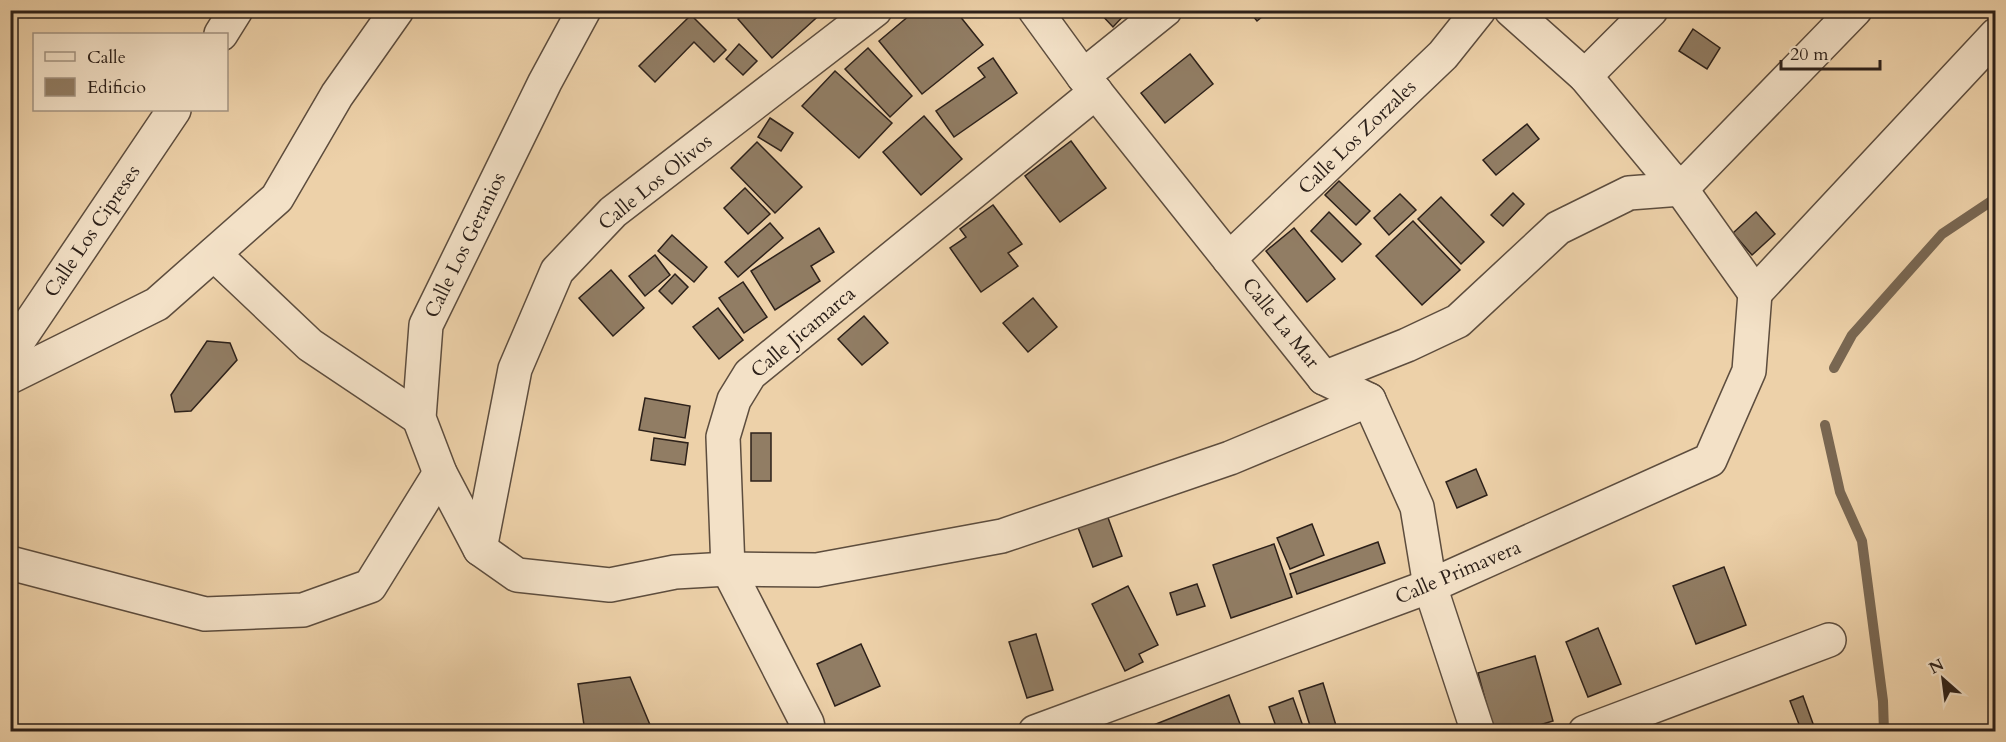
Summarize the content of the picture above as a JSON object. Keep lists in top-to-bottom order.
{
  "streets": {
    "street": [
      "Calle Los Zorzales",
      "Calle Los Olivos",
      "Calle Los Cipreses",
      "Calle Los Geranios",
      "Calle La Mar",
      "Calle Jicamarca",
      "Calle Primavera"
    ]
  },
  "crossings": [
    ["Calle Los Zorzales", "Calle La Mar"],
    ["Calle Los Olivos", "Calle Los Geranios"],
    ["Calle Los Geranios", "Calle Jicamarca"],
    ["Calle La Mar", "Calle Jicamarca"]
  ],
  "legend": ["Calle", "Edificio"],
  "scale_bar": "20 m",
  "north": "top left"
}
